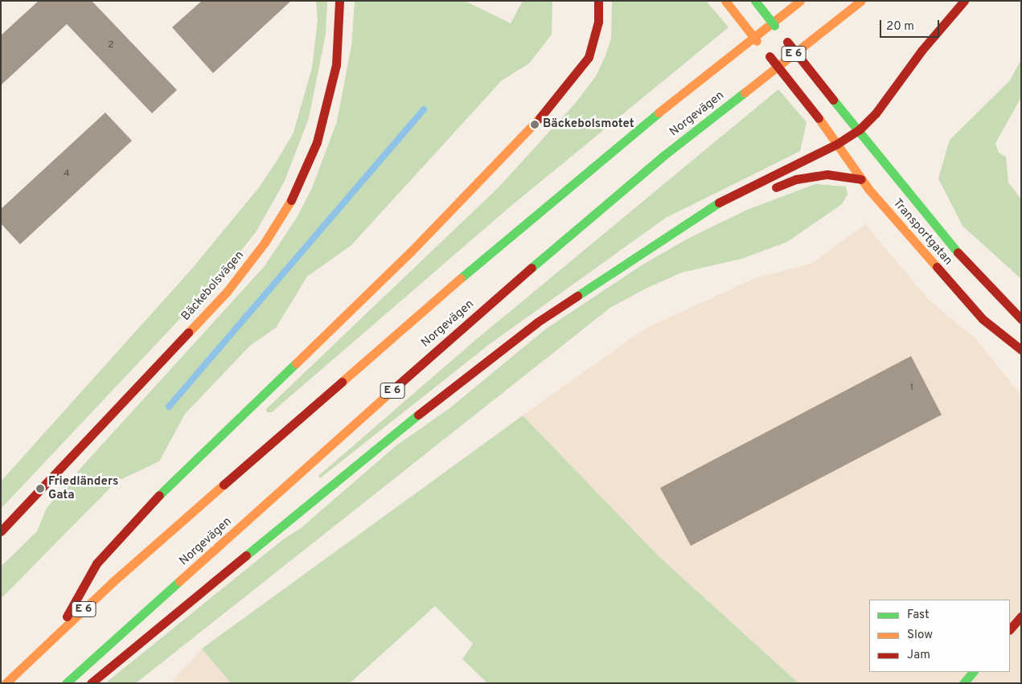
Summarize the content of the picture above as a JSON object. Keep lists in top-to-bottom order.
{
  "streets": {
    "main road": [
      "E 6",
      "Norgevägen",
      "Transportgatan",
      "Bäckebolsvägen"
    ]
  },
  "places": ["Bäckebolsmotet", "Friedländers Gata"],
  "house_numbers": ["2", "4", "1"],
  "legend": ["Fast", "Slow", "Jam"],
  "scale_bar": "20 m"
}
